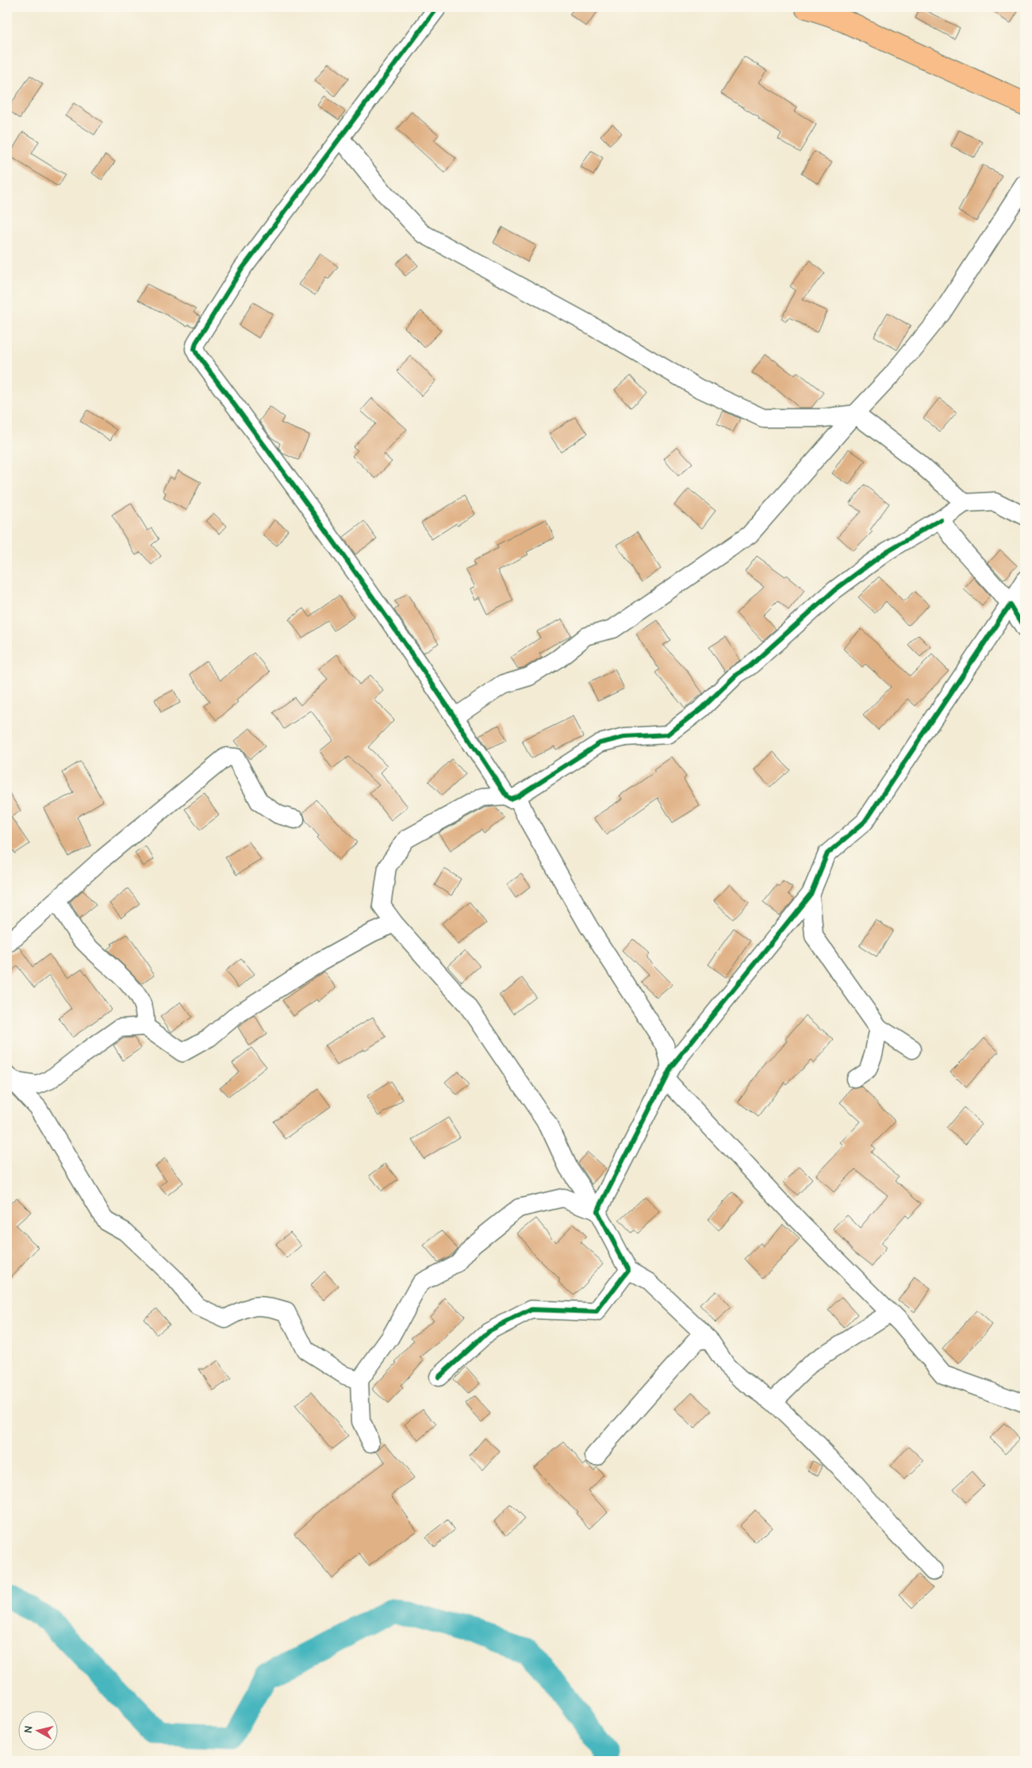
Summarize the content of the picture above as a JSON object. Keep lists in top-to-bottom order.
{
  "north": "left"
}
